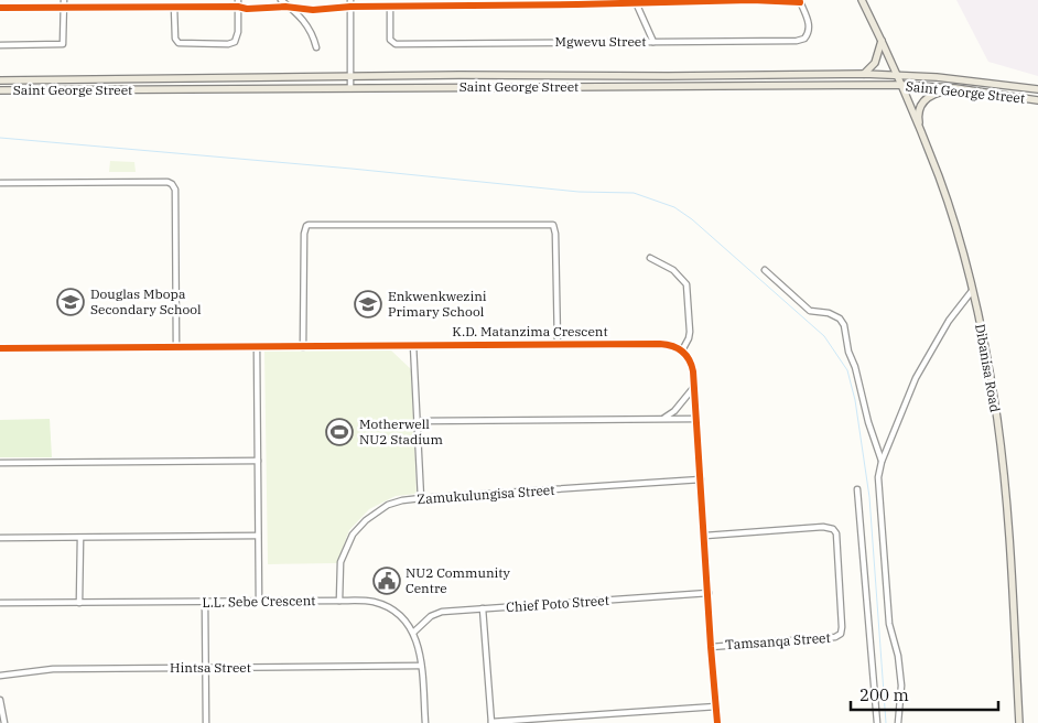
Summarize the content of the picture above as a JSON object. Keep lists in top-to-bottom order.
{
  "streets": {
    "main road": ["Saint George Street", "Dibanisa Road"],
    "street": [
      "Mgwevu Street",
      "K.D. Matanzima Crescent",
      "Zamukulungisa Street",
      "L.L. Sebe Crescent",
      "Chief Poto Street",
      "Tamsanqa Street",
      "Hintsa Street"
    ]
  },
  "crossings": [
    ["Saint George Street", "Dibanisa Road"],
    ["Zamukulungisa Street", "L.L. Sebe Crescent"],
    ["L.L. Sebe Crescent", "Chief Poto Street"]
  ],
  "places": {
    "school or university": ["Douglas Mbopa Secondary School", "Enkwenkwezini Primary School"],
    "sports": ["Motherwell NU2 Stadium"],
    "public building": ["NU2 Community Centre"]
  },
  "scale_bar": "200 m"
}
